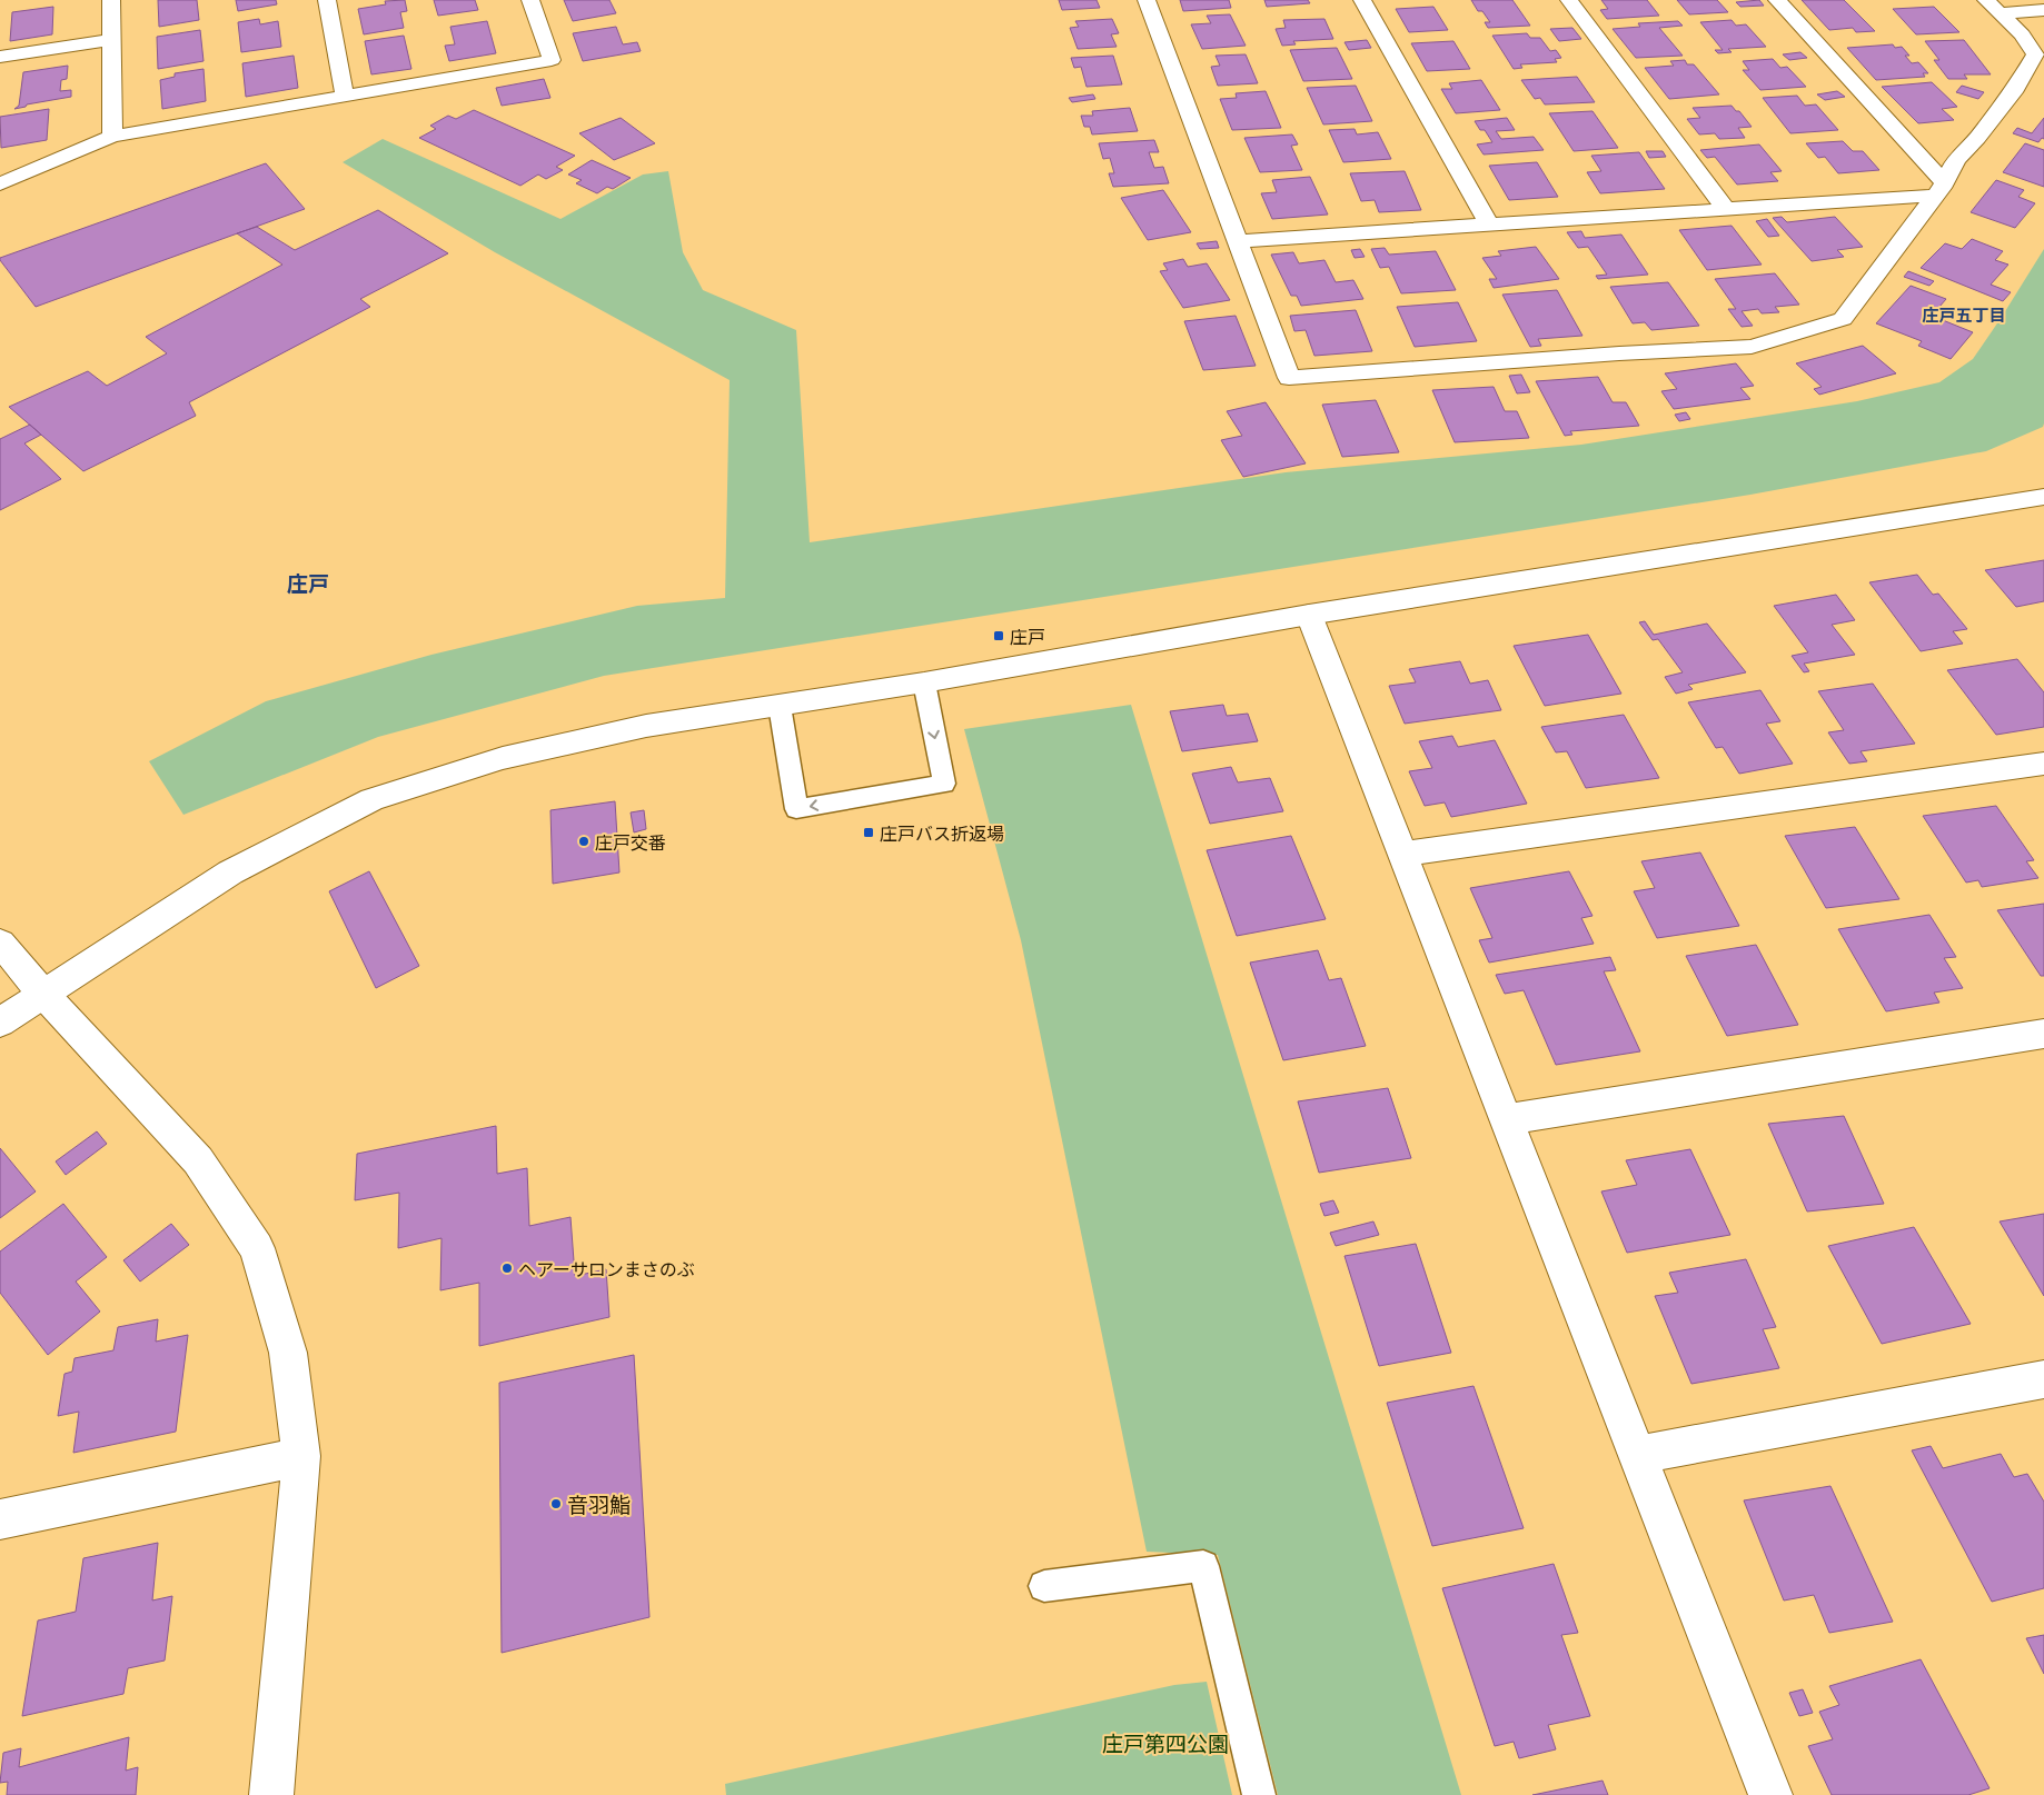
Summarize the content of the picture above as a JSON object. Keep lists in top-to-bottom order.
{
  "districts": ["庄戸五丁目", "庄戸"],
  "parks": ["庄戸第四公園"],
  "places": {
    "transit": ["庄戸", "庄戸バス折返場"],
    "other": ["庄戸交番", "ヘアーサロンまさのぶ", "音羽鮨"]
  }
}
